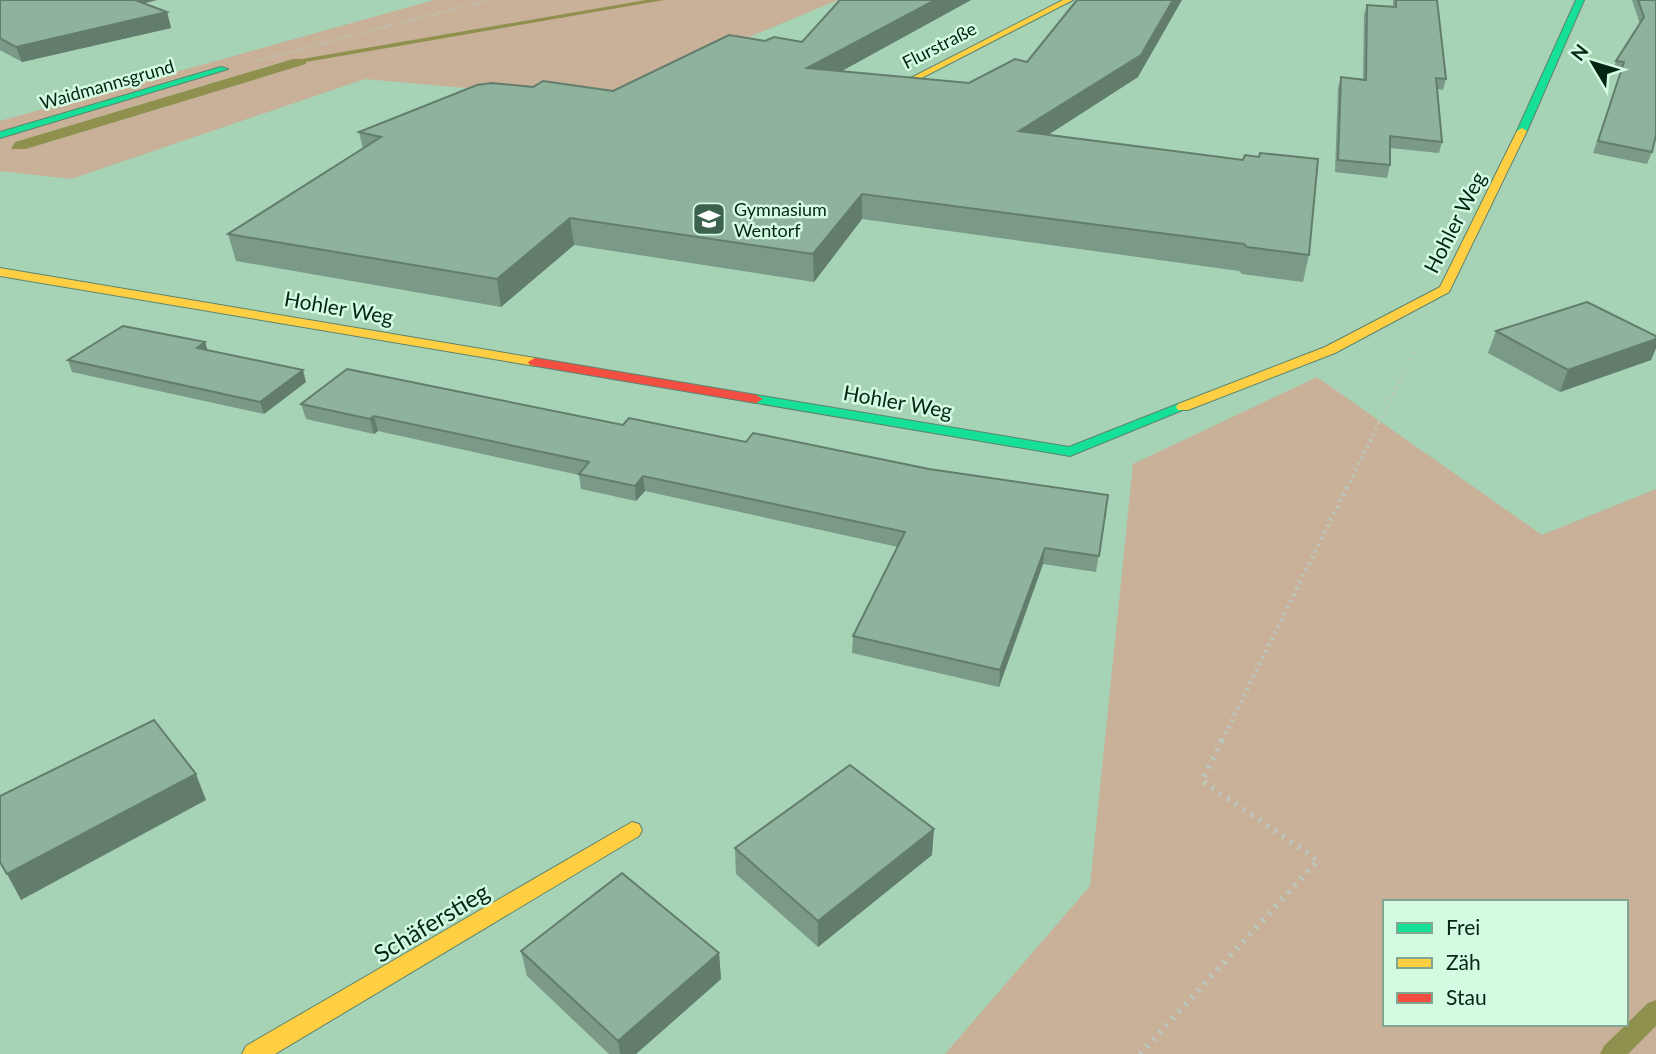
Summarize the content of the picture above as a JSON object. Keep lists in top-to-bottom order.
{
  "streets": {
    "street": [
      "Flurstraße",
      "Waidmannsgrund",
      "Hohler Weg",
      "Schäferstieg"
    ]
  },
  "places": {
    "school or university": ["Gymnasium Wentorf"]
  },
  "legend": ["Frei", "Zäh", "Stau"],
  "north": "top left"
}
